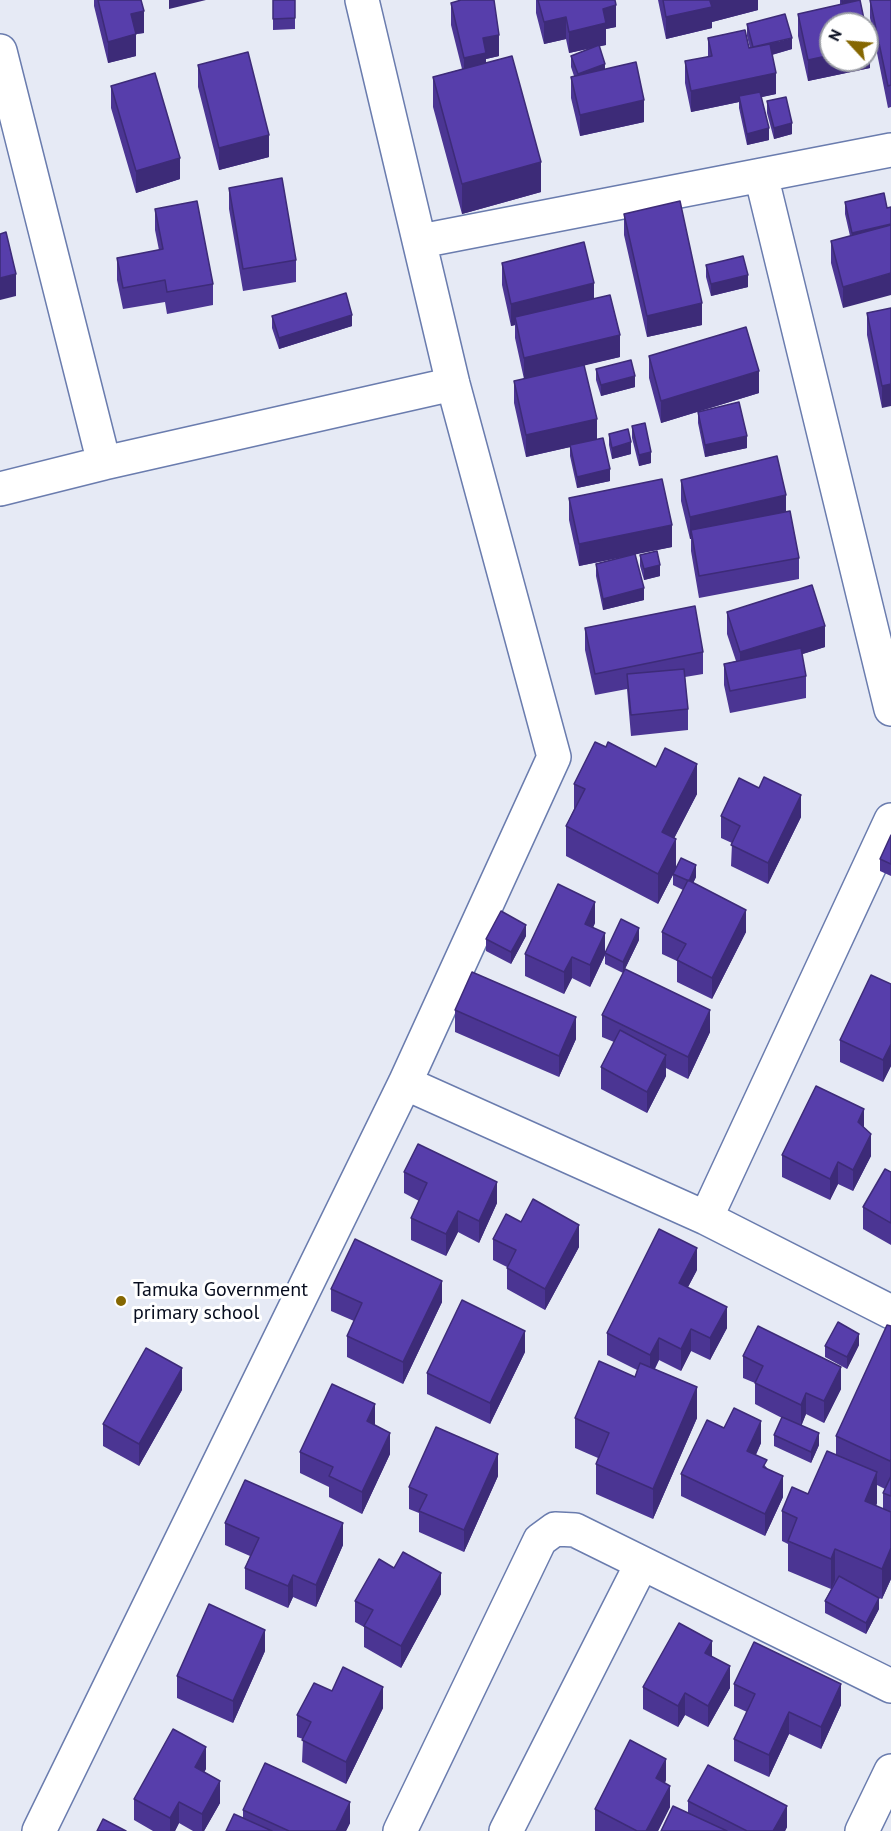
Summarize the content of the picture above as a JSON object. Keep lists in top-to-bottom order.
{
  "places": ["Tamuka Government primary school"],
  "north": "top left"
}
